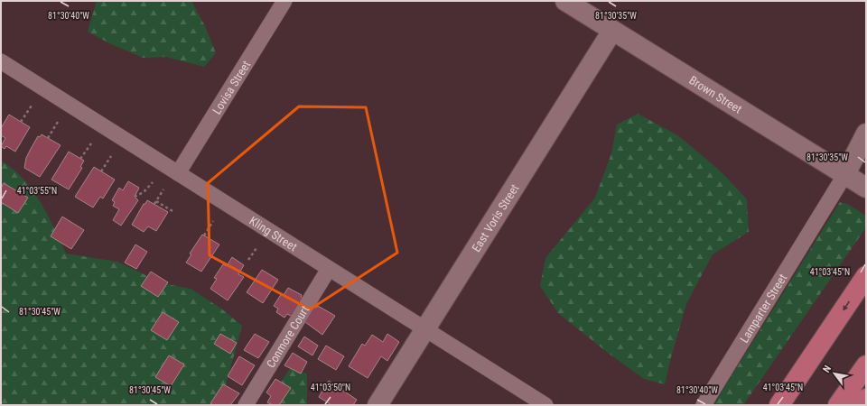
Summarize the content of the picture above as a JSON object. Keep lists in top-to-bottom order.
{
  "streets": {
    "street": [
      "Lovisa Street",
      "Brown Street",
      "East Voris Street",
      "Kling Street",
      "Lamparter Street",
      "Conmore Court"
    ]
  },
  "crossings": [
    ["Lovisa Street", "Kling Street"],
    ["Brown Street", "East Voris Street"],
    ["Brown Street", "Lamparter Street"],
    ["East Voris Street", "Kling Street"],
    ["Kling Street", "Conmore Court"]
  ],
  "north": "top left",
  "coordinates": [
    "81°30'40\"W",
    "81°30'35\"W",
    "41°03'55\"N",
    "41°03'45\"N",
    "81°30'45\"W",
    "41°03'50\"N"
  ]
}
